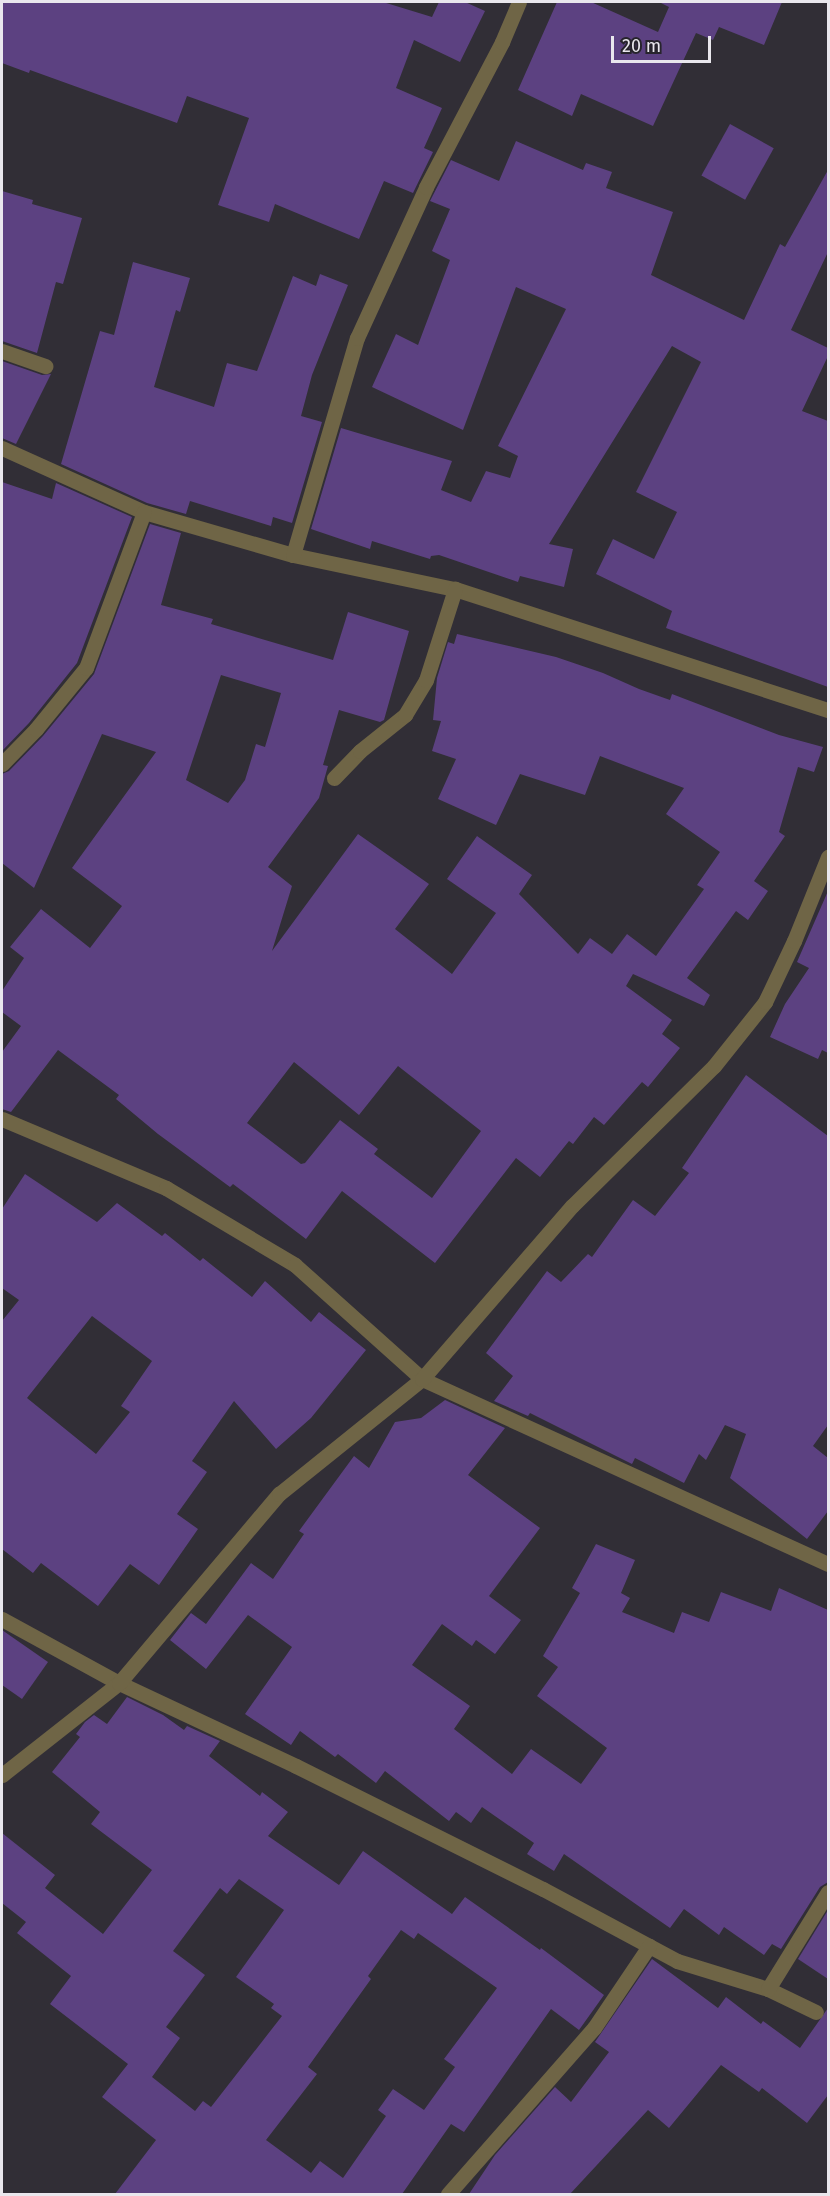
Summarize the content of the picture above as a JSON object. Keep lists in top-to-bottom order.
{
  "scale_bar": "20 m"
}
